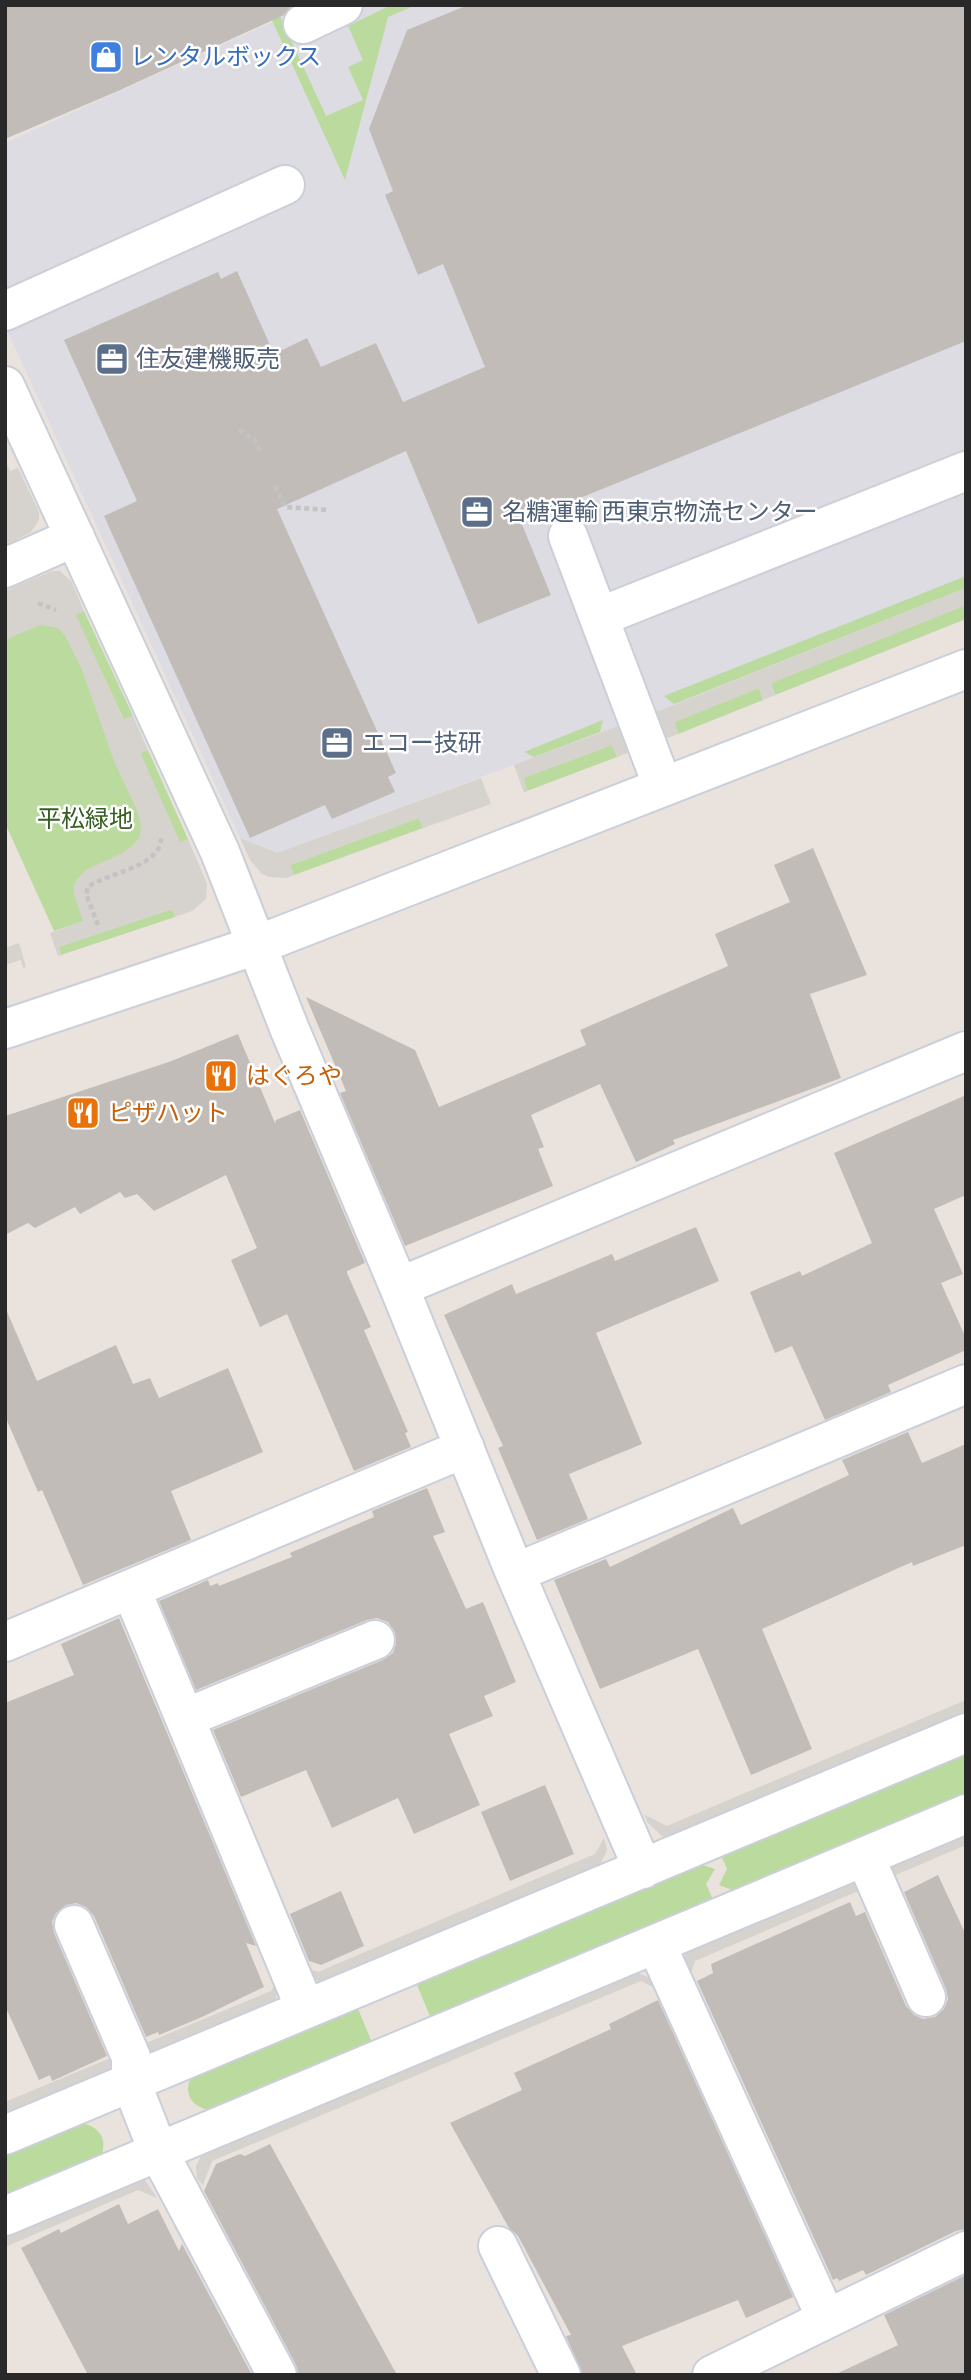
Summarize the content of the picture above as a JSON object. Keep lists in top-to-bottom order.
{
  "parks": ["平松緑地"],
  "places": {
    "shop": ["レンタルボックス"],
    "office": ["住友建機販売", "名糖運輸 西東京物流センター", "エコー技研"],
    "restaurant": ["はぐろや", "ピザハット"]
  }
}
